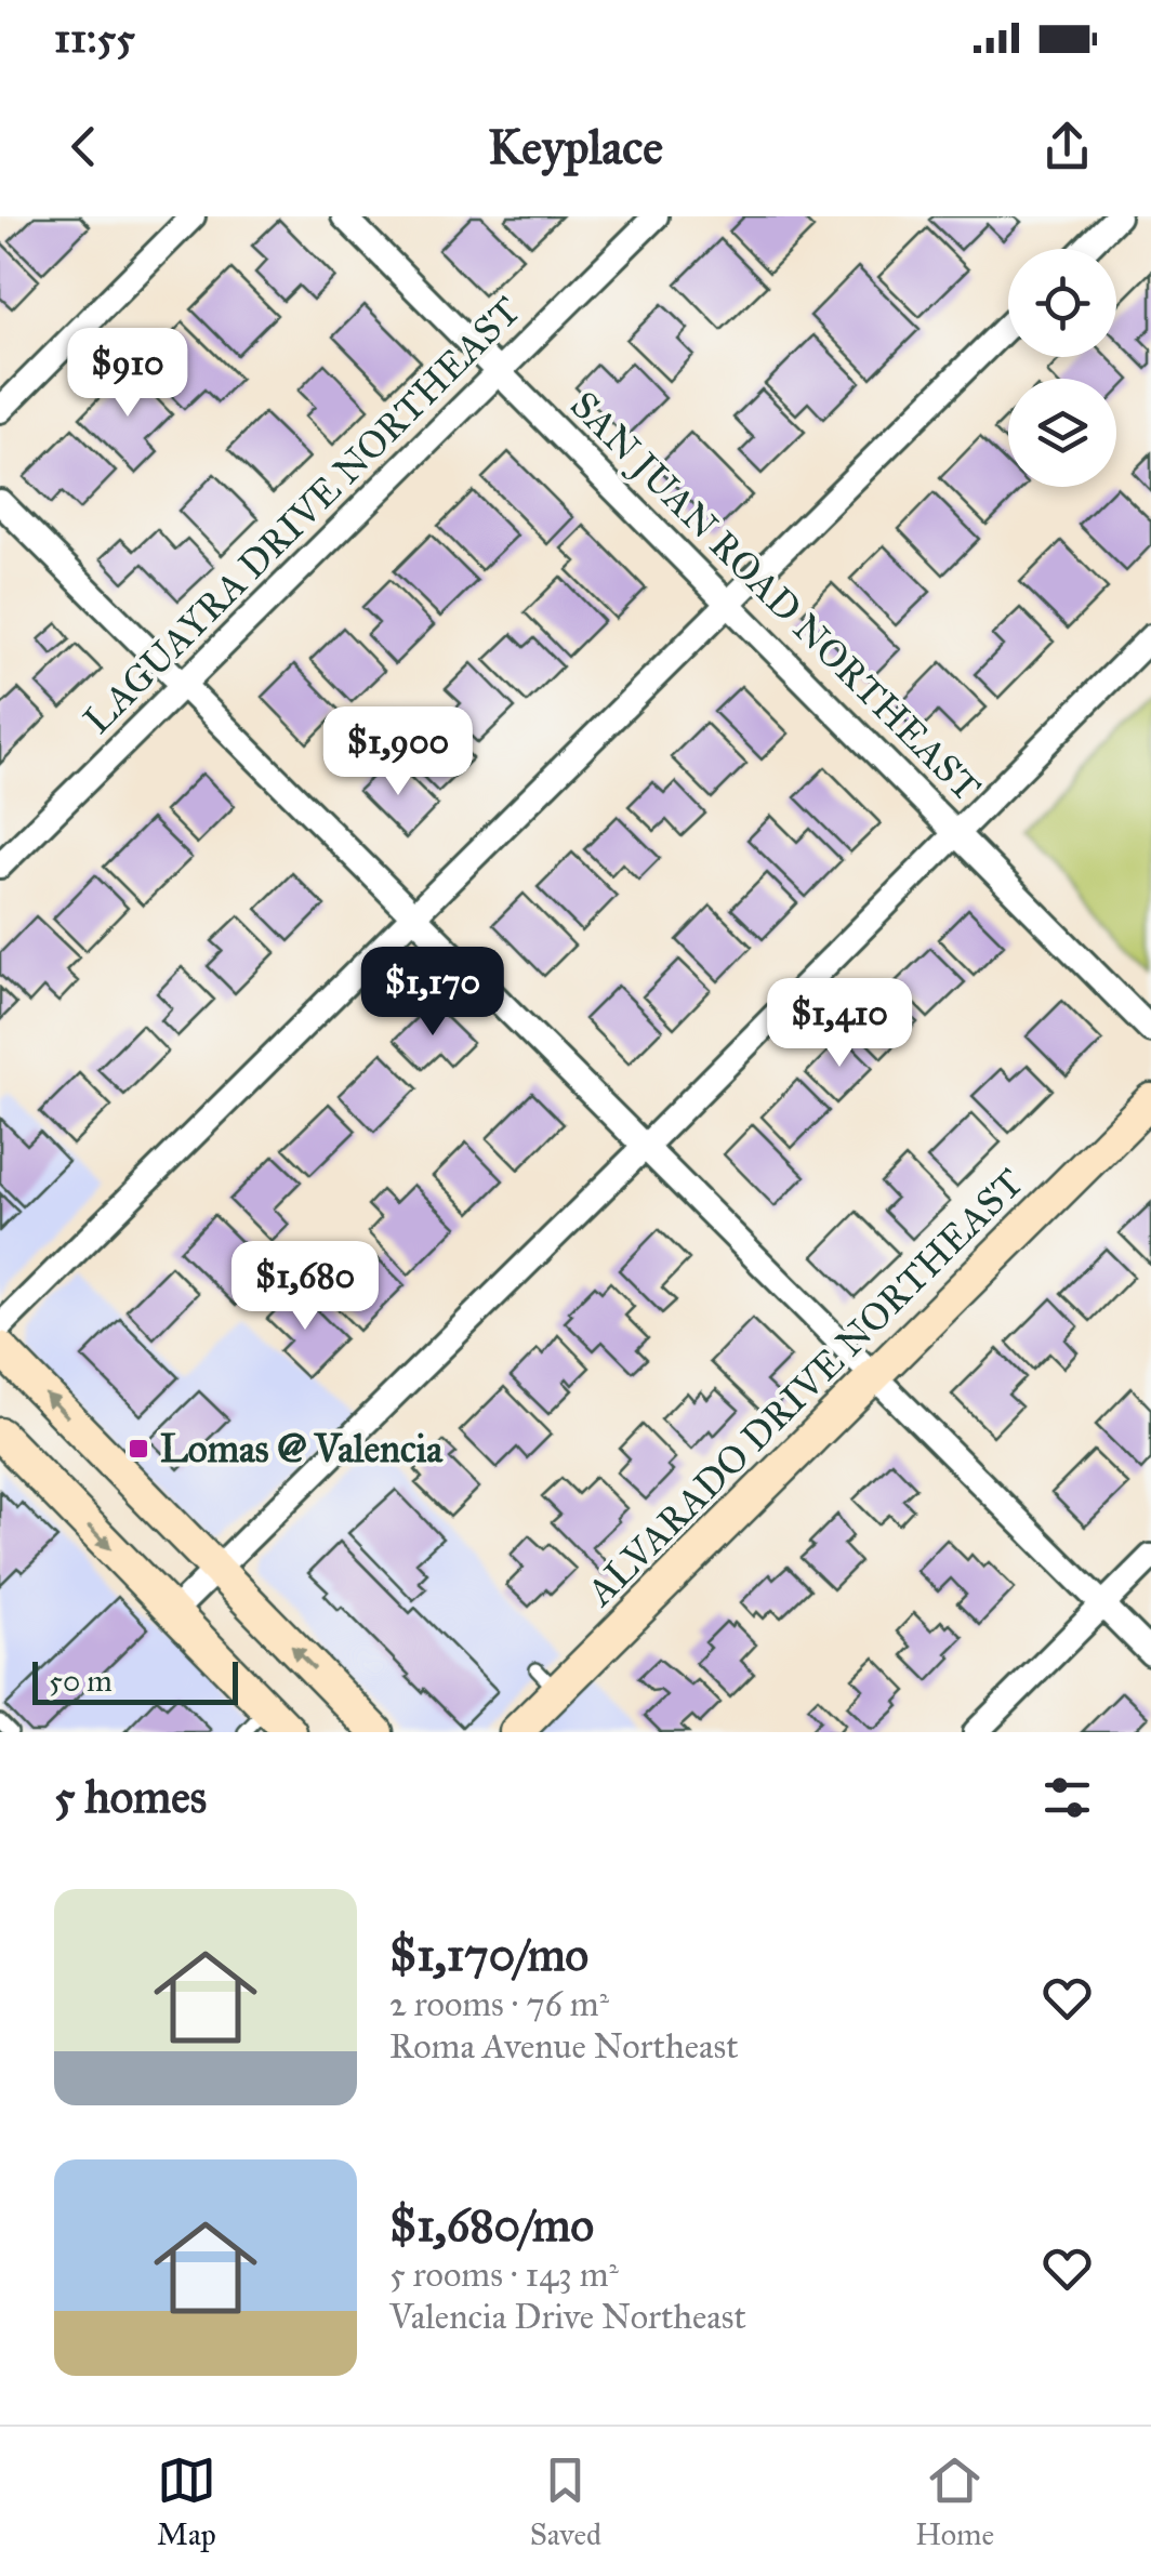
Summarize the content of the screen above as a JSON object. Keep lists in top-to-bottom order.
{
  "streets": {
    "main road": ["ALVARADO DRIVE NORTHEAST"],
    "street": ["LAGUAYRA DRIVE NORTHEAST", "SAN JUAN ROAD NORTHEAST"]
  },
  "crossings": [
    ["LAGUAYRA DRIVE NORTHEAST", "SAN JUAN ROAD NORTHEAST"]
  ],
  "places": {
    "transit": ["Lomas @ Valencia"]
  },
  "scale_bar": "50 m",
  "page": {
    "status": "11:55",
    "header": "Keyplace",
    "price": [
      "$910",
      "$1,900",
      "$1,170",
      "$1,410",
      "$1,680"
    ],
    "scale": "50 m",
    "heading": "5 homes",
    "list": [
      {
        "name": "$1,170/mo",
        "note": "2 rooms · 76 m² · Roma Avenue Northeast"
      },
      {
        "name": "$1,680/mo",
        "note": "5 rooms · 143 m² · Valencia Drive Northeast"
      }
    ],
    "tabs": ["Map", "Saved", "Home"]
  }
}
